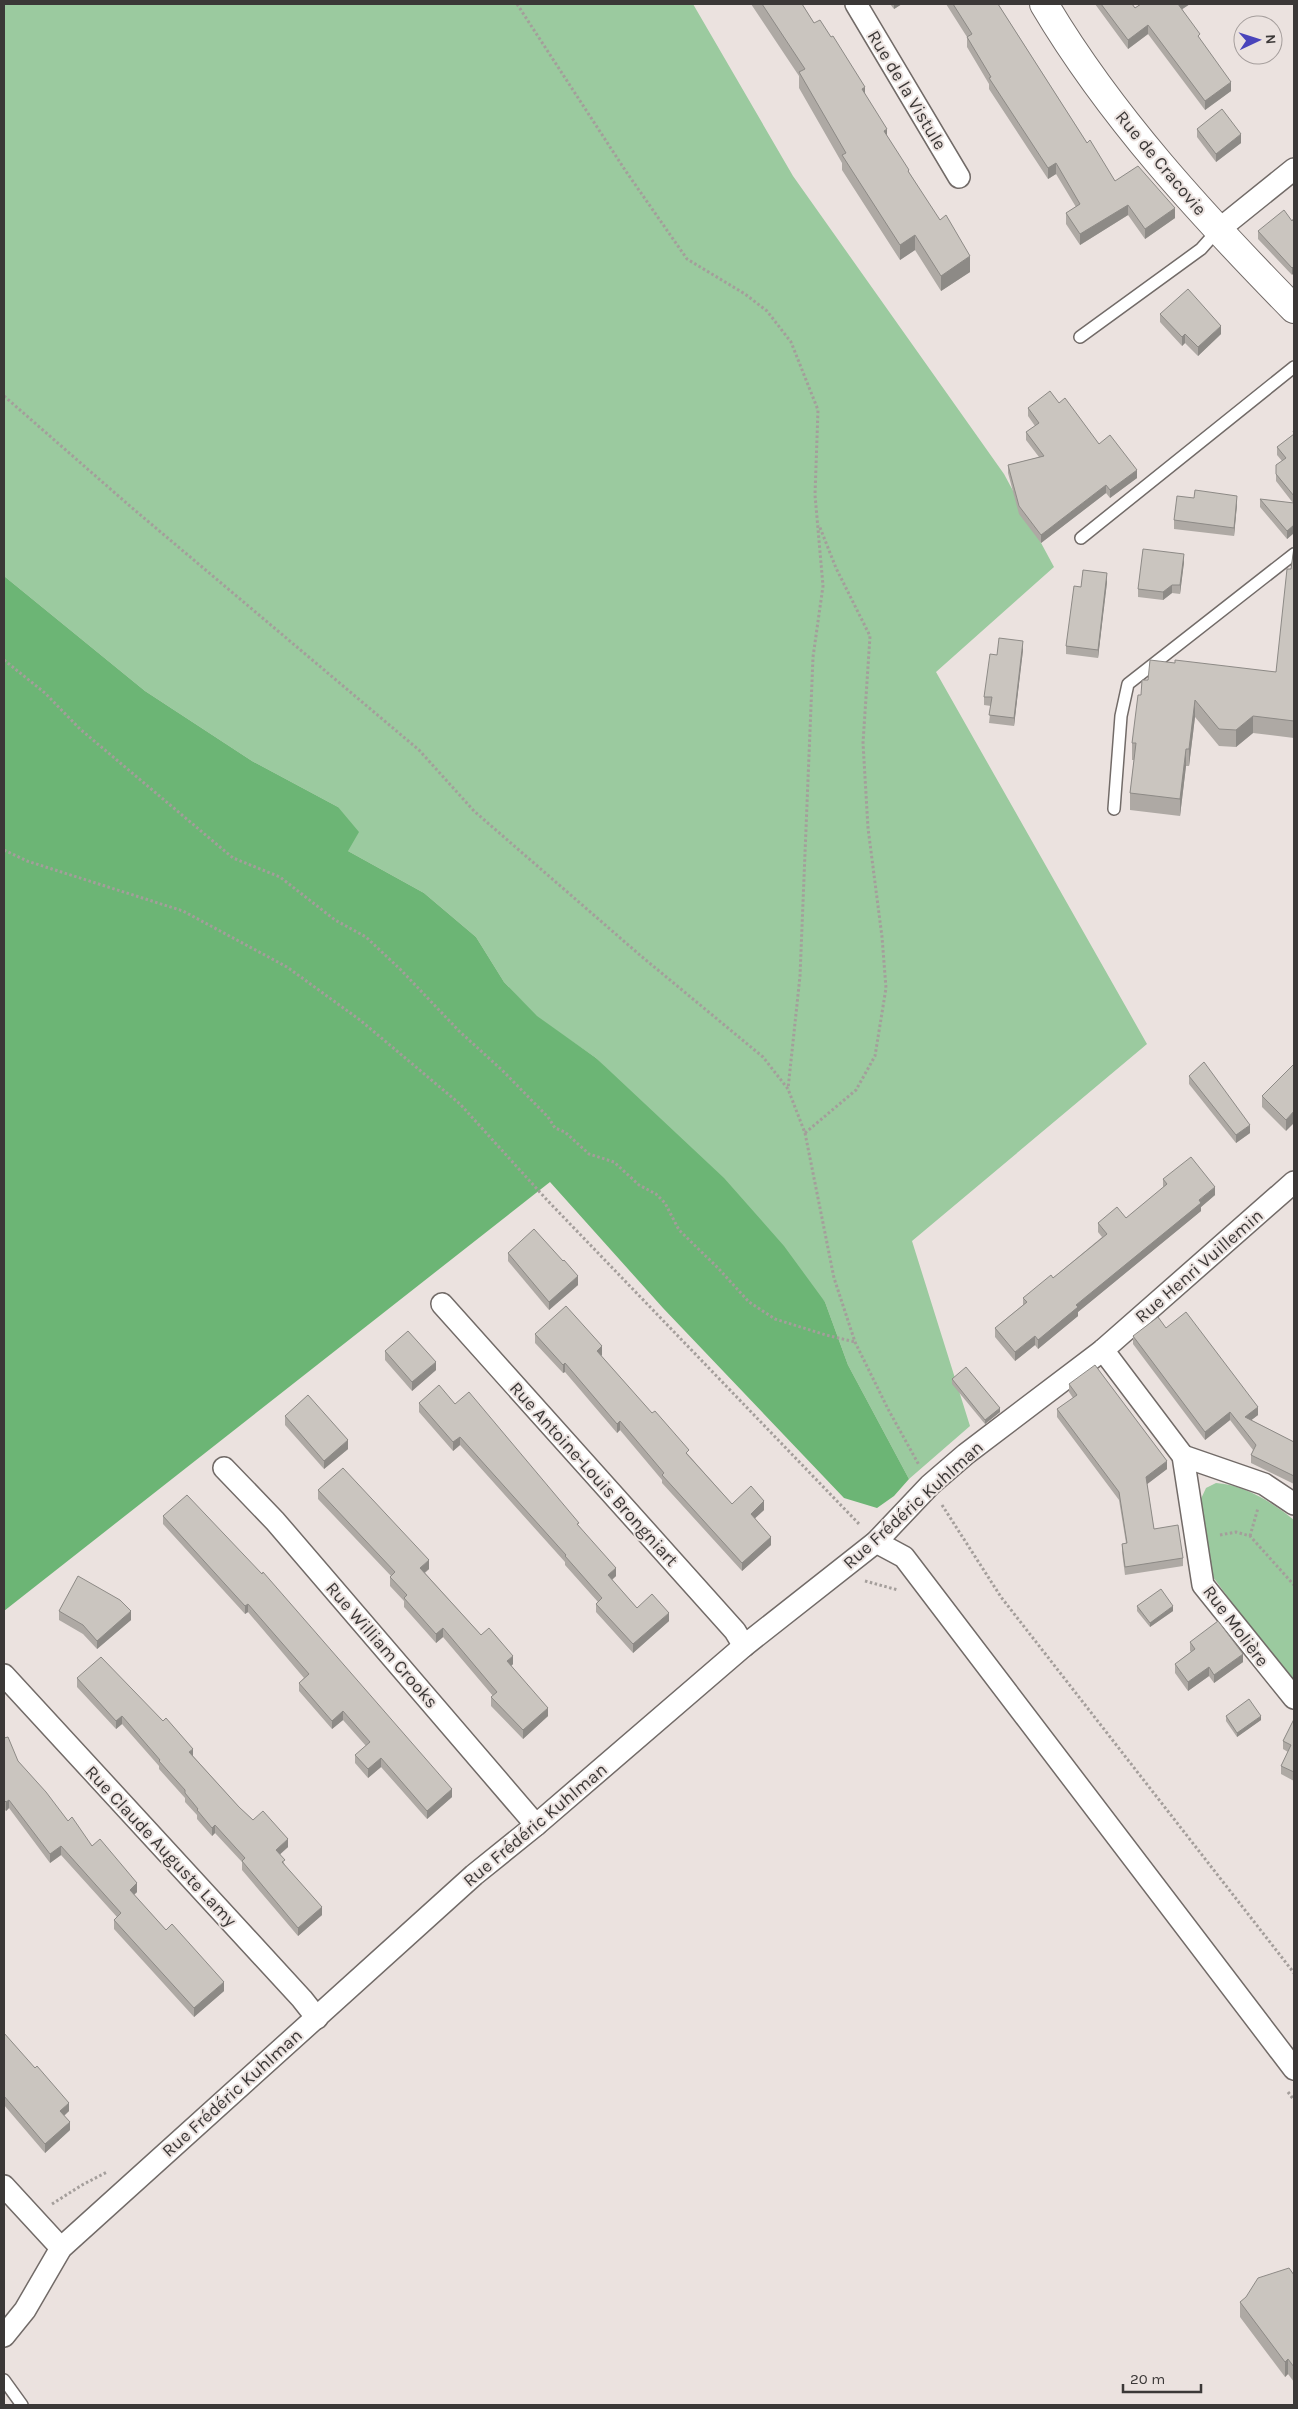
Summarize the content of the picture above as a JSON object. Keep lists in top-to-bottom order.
{
  "streets": {
    "street": [
      "Rue de la Vistule",
      "Rue de Cracovie",
      "Rue Henri Vuillemin",
      "Rue Antoine-Louis Brongniart",
      "Rue Frédéric Kuhlman",
      "Rue Molière",
      "Rue William Crooks",
      "Rue Claude Auguste Lamy"
    ]
  },
  "crossings": [
    ["Rue Henri Vuillemin", "Rue Frédéric Kuhlman"],
    ["Rue Henri Vuillemin", "Rue Molière"],
    ["Rue Antoine-Louis Brongniart", "Rue Frédéric Kuhlman"],
    ["Rue Frédéric Kuhlman", "Rue Molière"],
    ["Rue Frédéric Kuhlman", "Rue William Crooks"],
    ["Rue Frédéric Kuhlman", "Rue Claude Auguste Lamy"]
  ],
  "scale_bar": "20 m",
  "north": "right"
}
